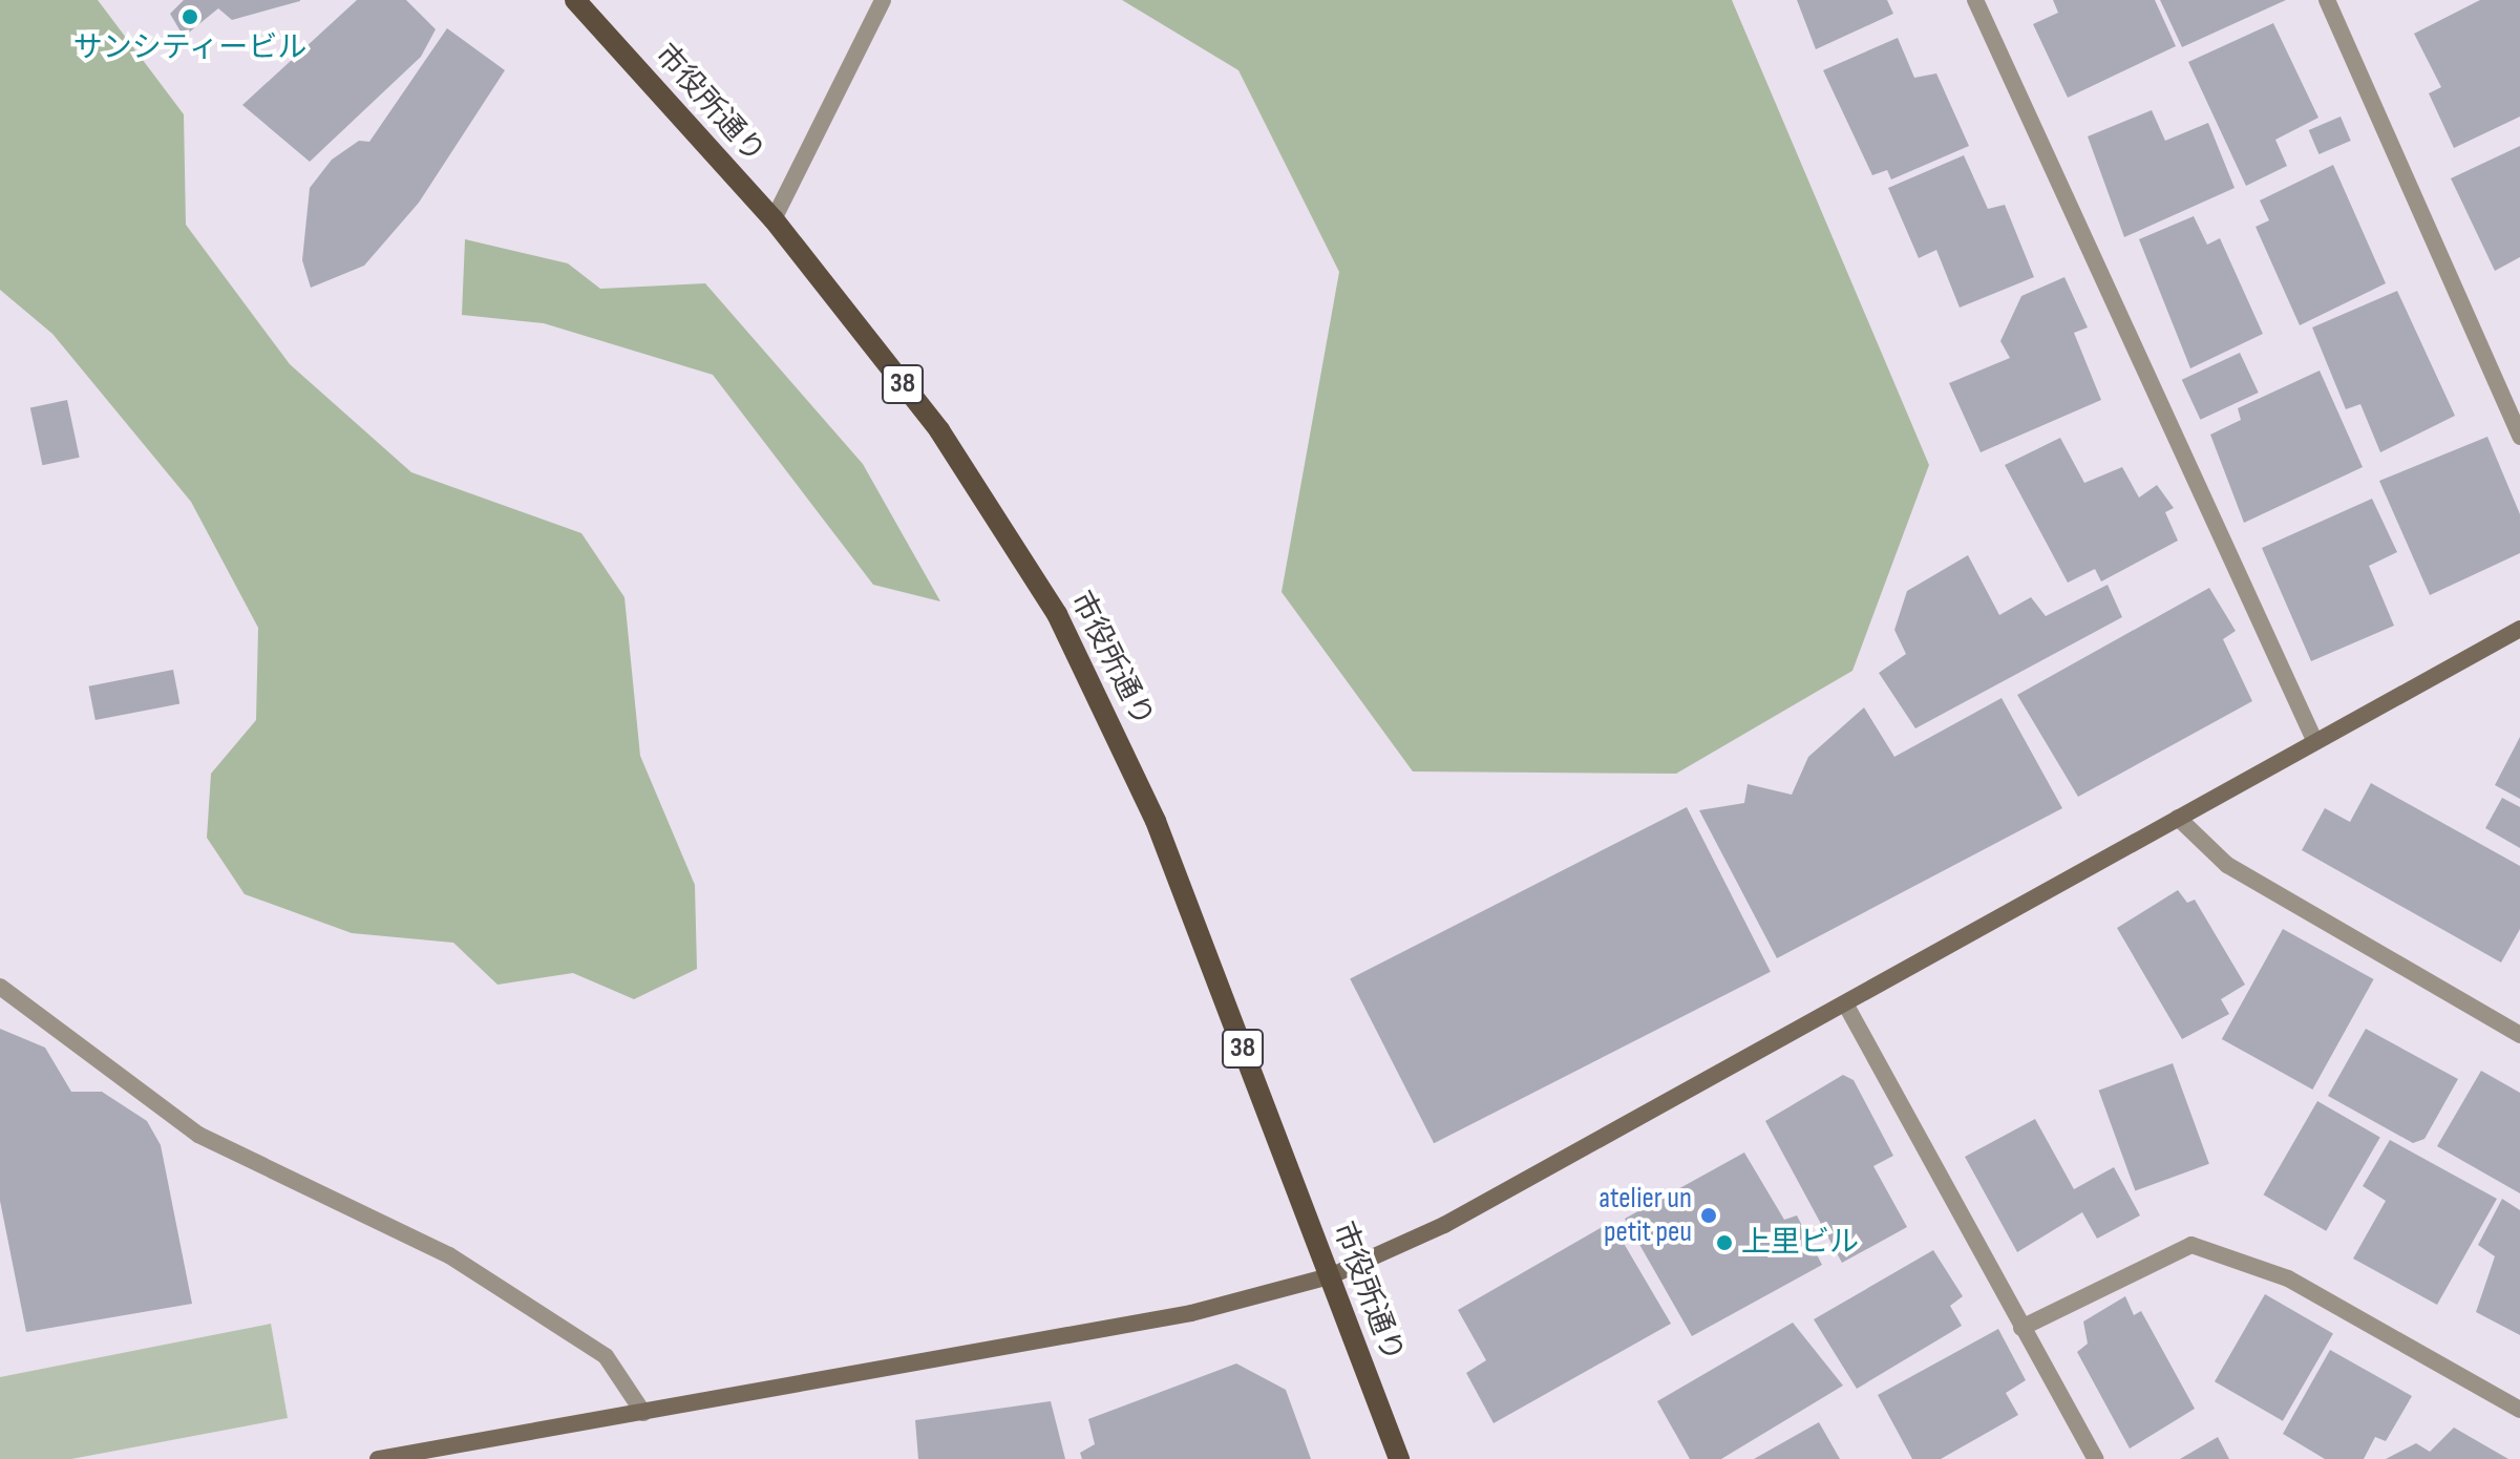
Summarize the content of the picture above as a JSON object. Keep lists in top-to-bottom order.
{
  "streets": {
    "main road": ["市役所通り", "38"]
  },
  "places": ["サンシティービル", "atelier un petit peu", "上里ビル"]
}
